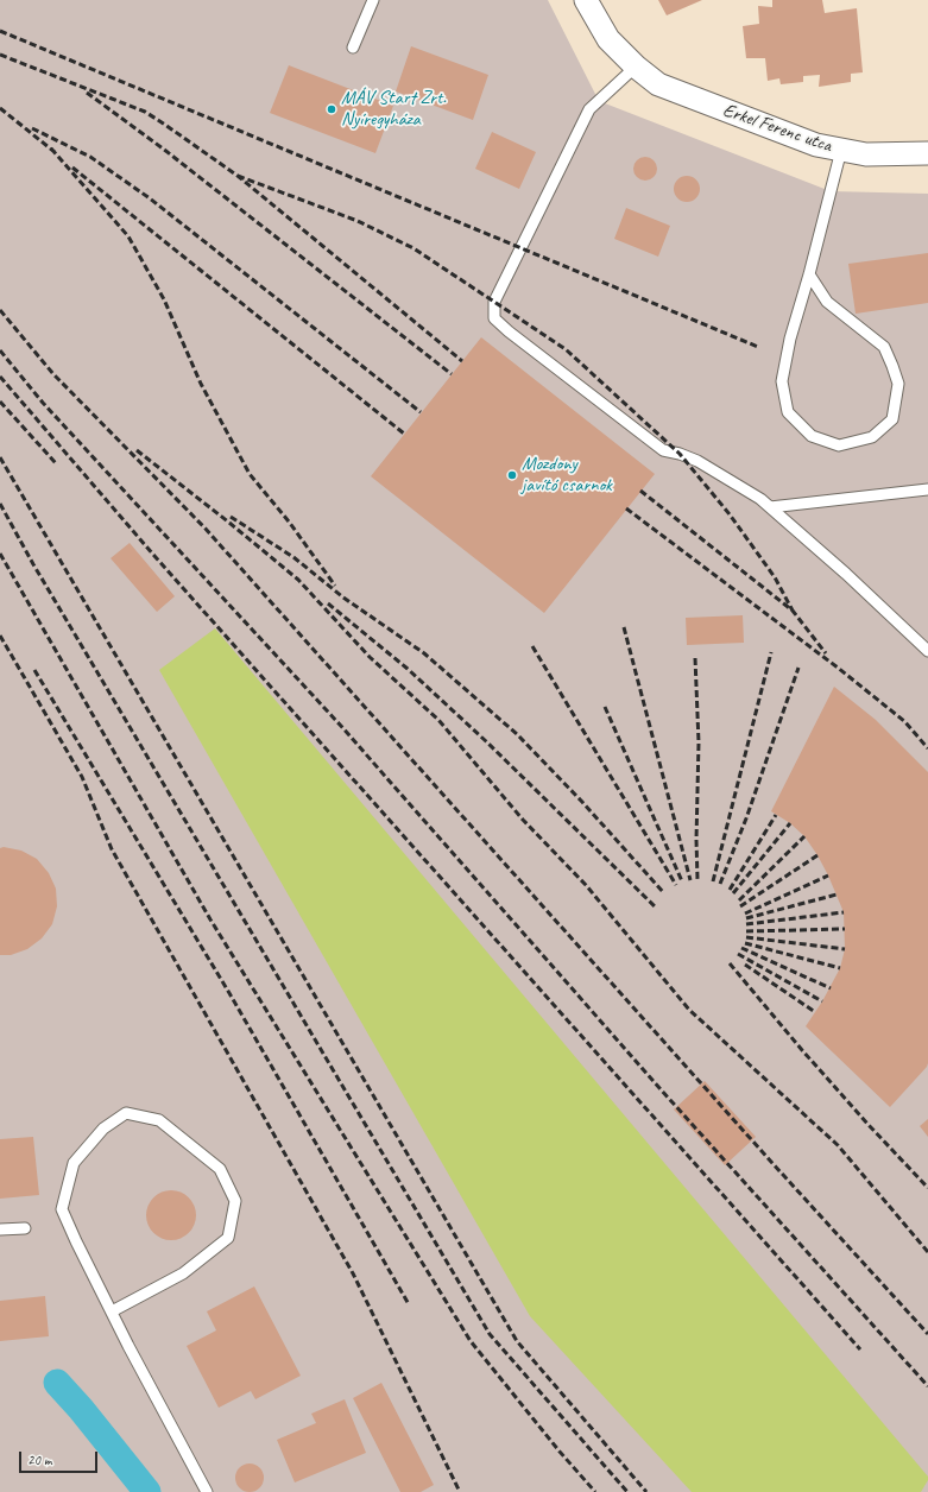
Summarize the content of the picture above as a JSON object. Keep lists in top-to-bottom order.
{
  "streets": {
    "street": ["Erkel Ferenc utca"]
  },
  "places": ["MÁV Start Zrt. Nyíregyháza", "Mozdony javító csarnok"],
  "scale_bar": "20 m"
}
